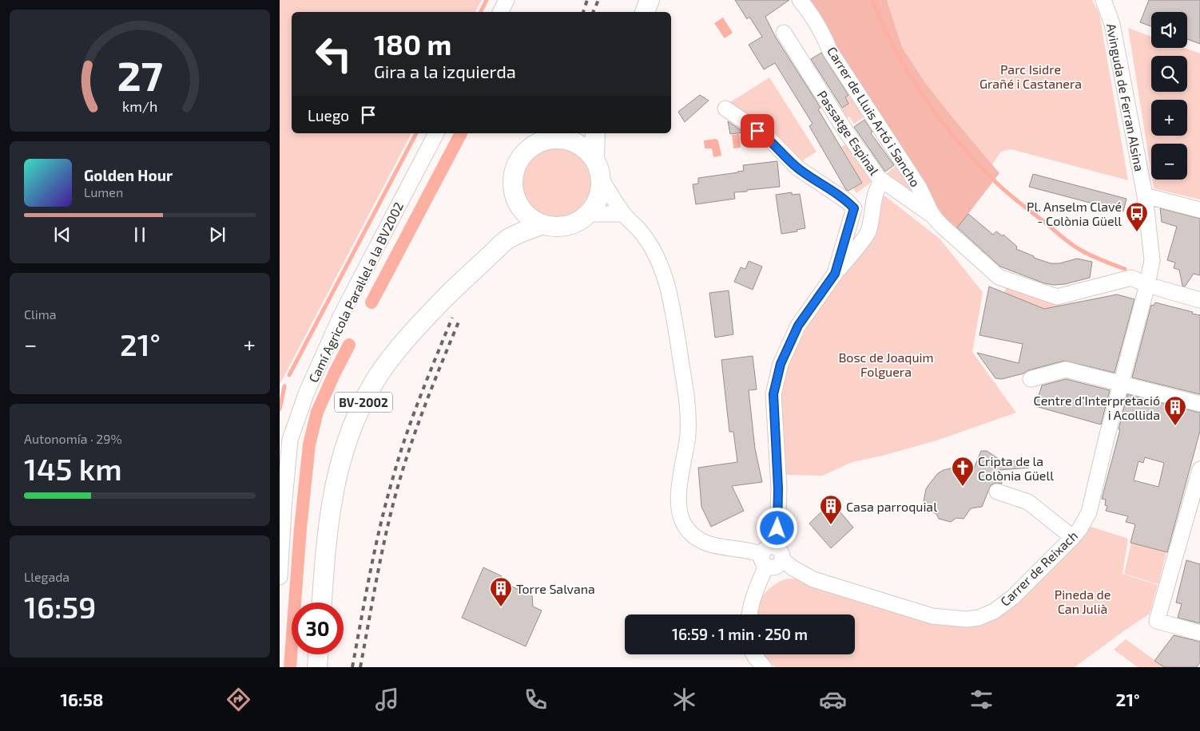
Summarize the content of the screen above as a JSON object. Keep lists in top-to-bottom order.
{
  "streets": {
    "main road": ["BV-2002"],
    "street": [
      "Avinguda de Ferran Alsina",
      "Carrer de Lluis Artó i Sancho",
      "Passatge Espinal",
      "Camí Agricola Paral·lel a la BV2002",
      "Carrer de Reixach"
    ]
  },
  "crossings": [
    ["Avinguda de Ferran Alsina", "Carrer de Reixach"],
    ["Carrer de Lluis Artó i Sancho", "Passatge Espinal"]
  ],
  "parks": ["Parc Isidre Grañé i Castanera", "Bosc de Joaquim Folguera", "Pineda de Can Julià"],
  "places": {
    "bus stop": ["Pl. Anselm Clavé - Colònia Güell"],
    "building": ["Centre d'Interpretació i Acollida", "Casa parroquial", "Torre Salvana"],
    "church": ["Cripta de la Colònia Güell"]
  },
  "page": {
    "map_buttons": ["+", "−"],
    "turn": ["180 m", "Gira a la izquierda"],
    "then": "Luego",
    "song": ["Golden Hour", "Lumen"],
    "tile": [
      "Clima",
      ["Autonomía · 29%", "145 km"],
      ["Llegada", "16:59"]
    ],
    "heat": ["−", "21°", "+"],
    "limit": "30",
    "trip": "16:59 · 1 min · 250 m",
    "tabs": ["16:58", "21°"],
    "gauge": ["27", "km/h"]
  }
}
